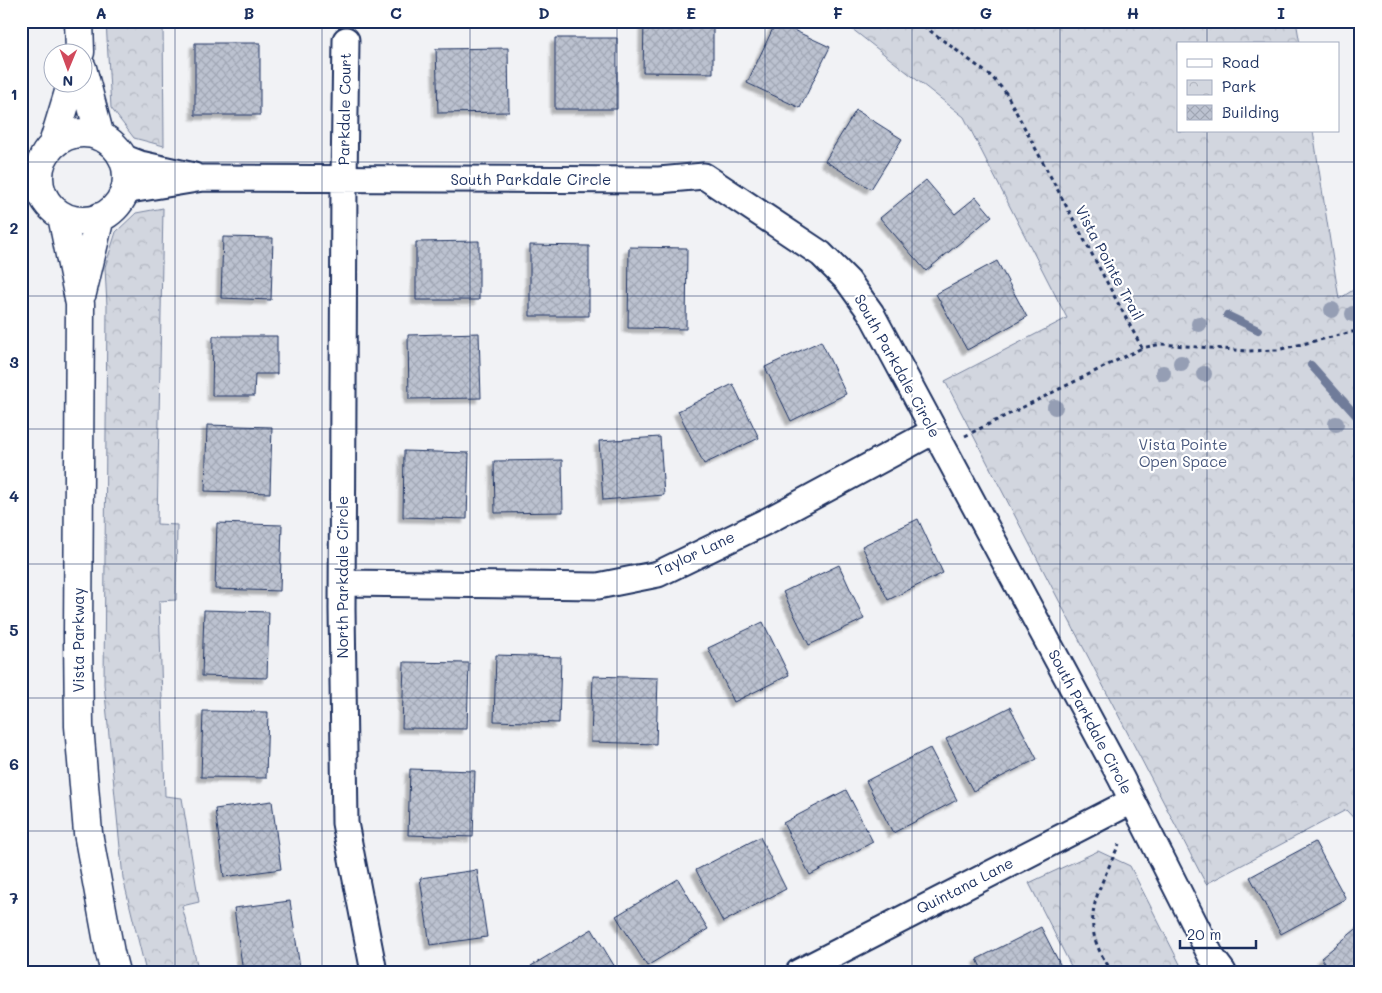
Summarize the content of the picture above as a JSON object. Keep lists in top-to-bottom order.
{
  "streets": {
    "street": [
      "Parkdale Court",
      "South Parkdale Circle",
      "Taylor Lane",
      "North Parkdale Circle",
      "Vista Parkway",
      "Quintana Lane"
    ],
    "path": ["Vista Pointe Trail"]
  },
  "crossings": [
    ["Parkdale Court", "South Parkdale Circle"],
    ["Parkdale Court", "North Parkdale Circle"],
    ["South Parkdale Circle", "Taylor Lane"],
    ["South Parkdale Circle", "North Parkdale Circle"],
    ["South Parkdale Circle", "Vista Parkway"],
    ["South Parkdale Circle", "Quintana Lane"],
    ["Taylor Lane", "North Parkdale Circle"]
  ],
  "parks": ["Vista Pointe Open Space"],
  "legend": ["Road", "Park", "Building"],
  "scale_bar": "20 m",
  "north": "bottom",
  "grid": {
    "columns": [
      "A",
      "B",
      "C",
      "D",
      "E",
      "F",
      "G",
      "H",
      "I"
    ],
    "rows": [
      "1",
      "2",
      "3",
      "4",
      "5",
      "6",
      "7"
    ]
  }
}
